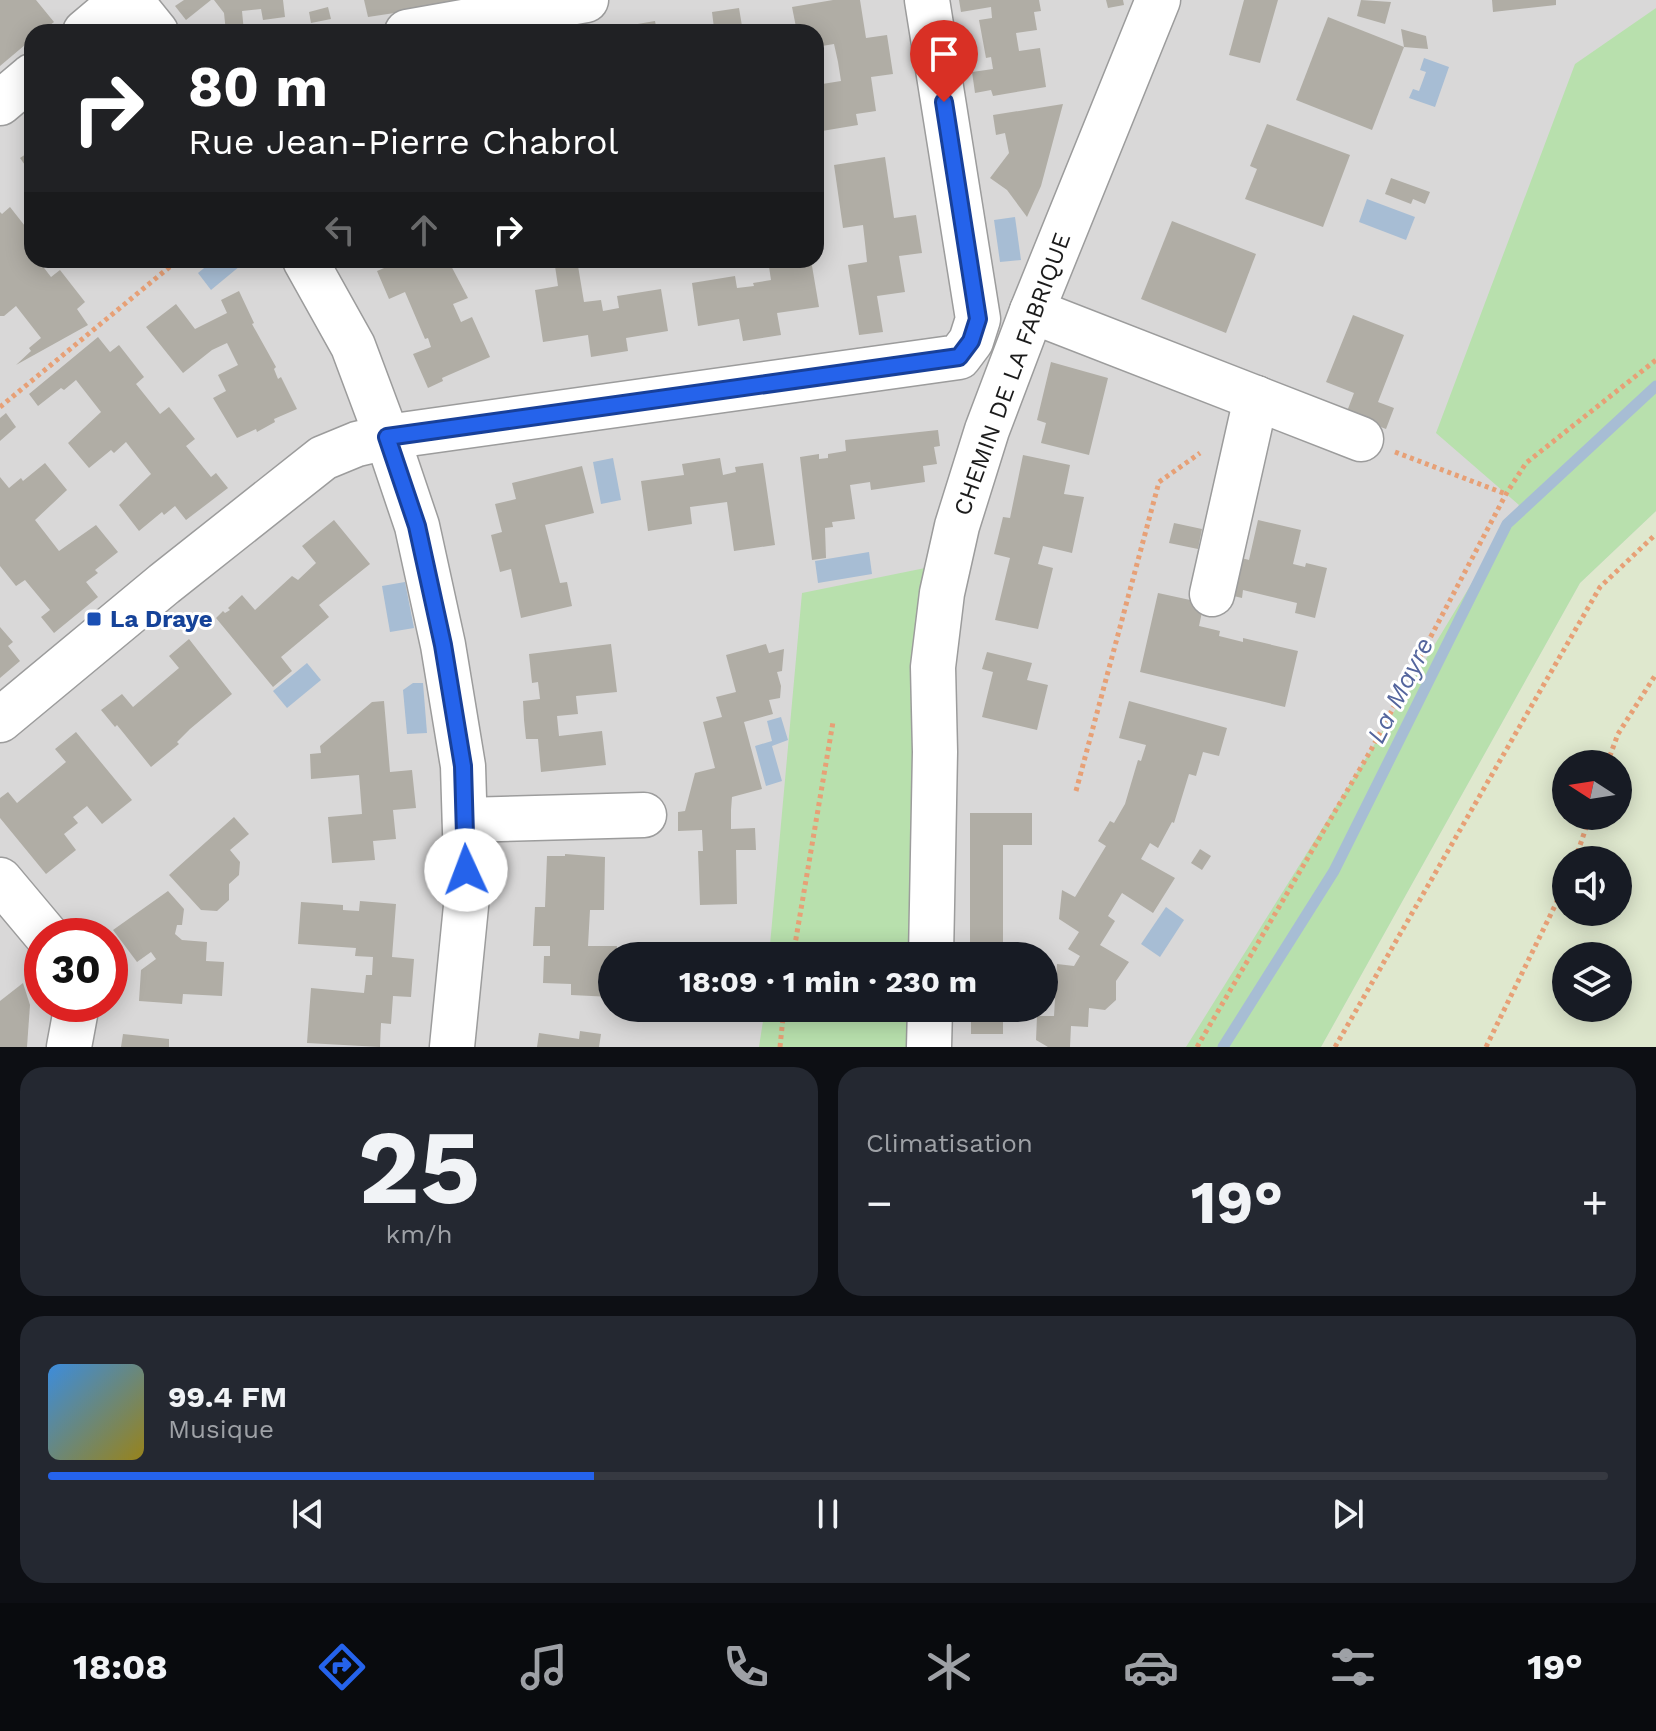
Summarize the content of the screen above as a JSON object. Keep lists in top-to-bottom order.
{
  "streets": {
    "street": ["CHEMIN DE LA FABRIQUE"]
  },
  "water": ["La Mayre"],
  "places": {
    "transit": ["La Draye"]
  },
  "north": "left",
  "page": {
    "turn": ["80 m", "Rue Jean-Pierre Chabrol"],
    "limit": "30",
    "trip": "18:09 · 1 min · 230 m",
    "tile": [
      ["25", "km/h"],
      "Climatisation"
    ],
    "heat": ["−", "19°", "+"],
    "song": ["99.4 FM", "Musique"],
    "tabs": ["18:08", "19°"]
  }
}
